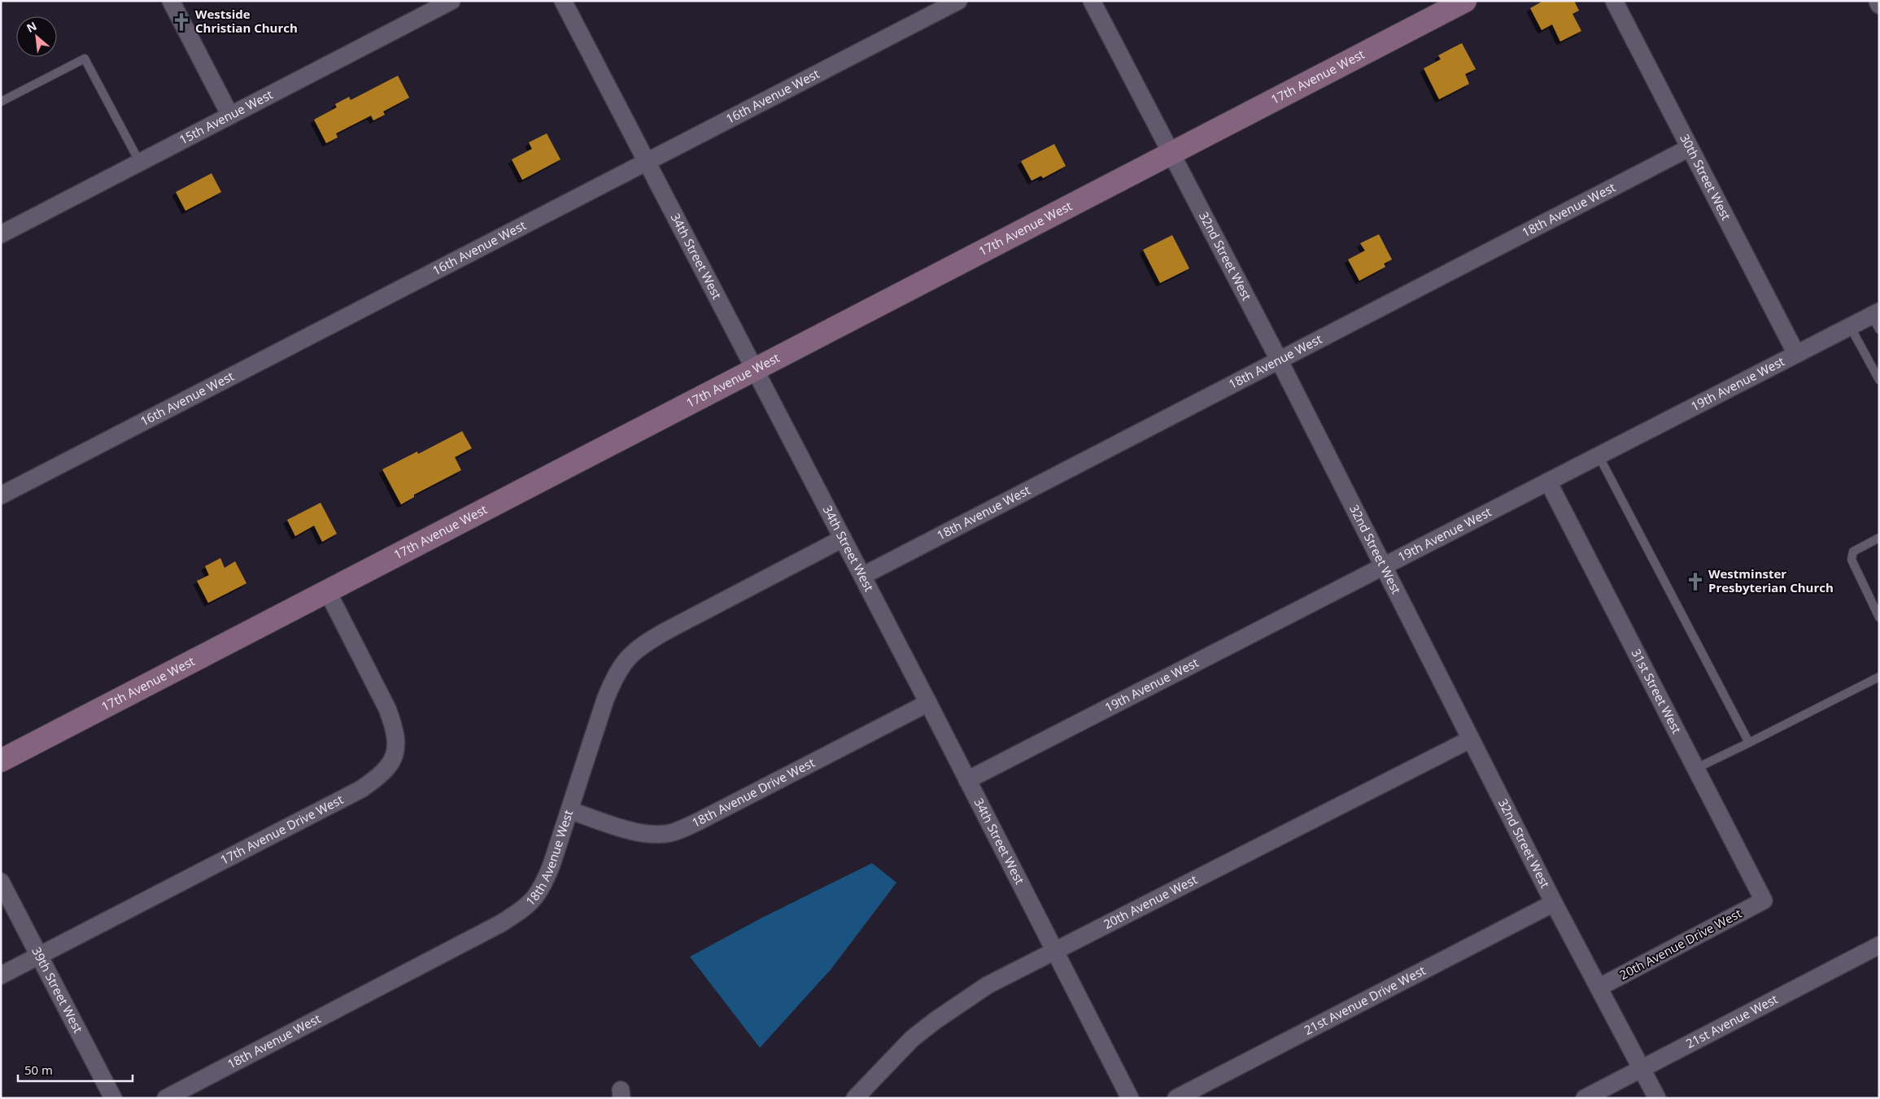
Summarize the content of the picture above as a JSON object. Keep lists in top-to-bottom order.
{
  "streets": {
    "street": [
      "17th Avenue West",
      "16th Avenue West",
      "15th Avenue West",
      "30th Street West",
      "18th Avenue West",
      "34th Street West",
      "32nd Street West",
      "19th Avenue West",
      "31st Street West",
      "18th Avenue Drive West",
      "17th Avenue Drive West",
      "20th Avenue West",
      "20th Avenue Drive West",
      "39th Street West",
      "21st Avenue Drive West",
      "21st Avenue West"
    ]
  },
  "crossings": [
    ["17th Avenue West", "34th Street West"],
    ["17th Avenue West", "32nd Street West"],
    ["17th Avenue West", "17th Avenue Drive West"],
    ["16th Avenue West", "34th Street West"],
    ["30th Street West", "18th Avenue West"],
    ["30th Street West", "19th Avenue West"],
    ["18th Avenue West", "34th Street West"],
    ["18th Avenue West", "32nd Street West"],
    ["18th Avenue West", "18th Avenue Drive West"],
    ["34th Street West", "19th Avenue West"],
    ["34th Street West", "18th Avenue Drive West"],
    ["34th Street West", "20th Avenue West"],
    ["32nd Street West", "19th Avenue West"],
    ["32nd Street West", "20th Avenue West"],
    ["32nd Street West", "20th Avenue Drive West"],
    ["32nd Street West", "21st Avenue Drive West"],
    ["32nd Street West", "21st Avenue West"],
    ["19th Avenue West", "31st Street West"],
    ["31st Street West", "20th Avenue Drive West"],
    ["17th Avenue Drive West", "39th Street West"]
  ],
  "places": {
    "church": ["Westside Christian Church", "Westminster Presbyterian Church"]
  },
  "scale_bar": "50 m",
  "north": "top left"
}
